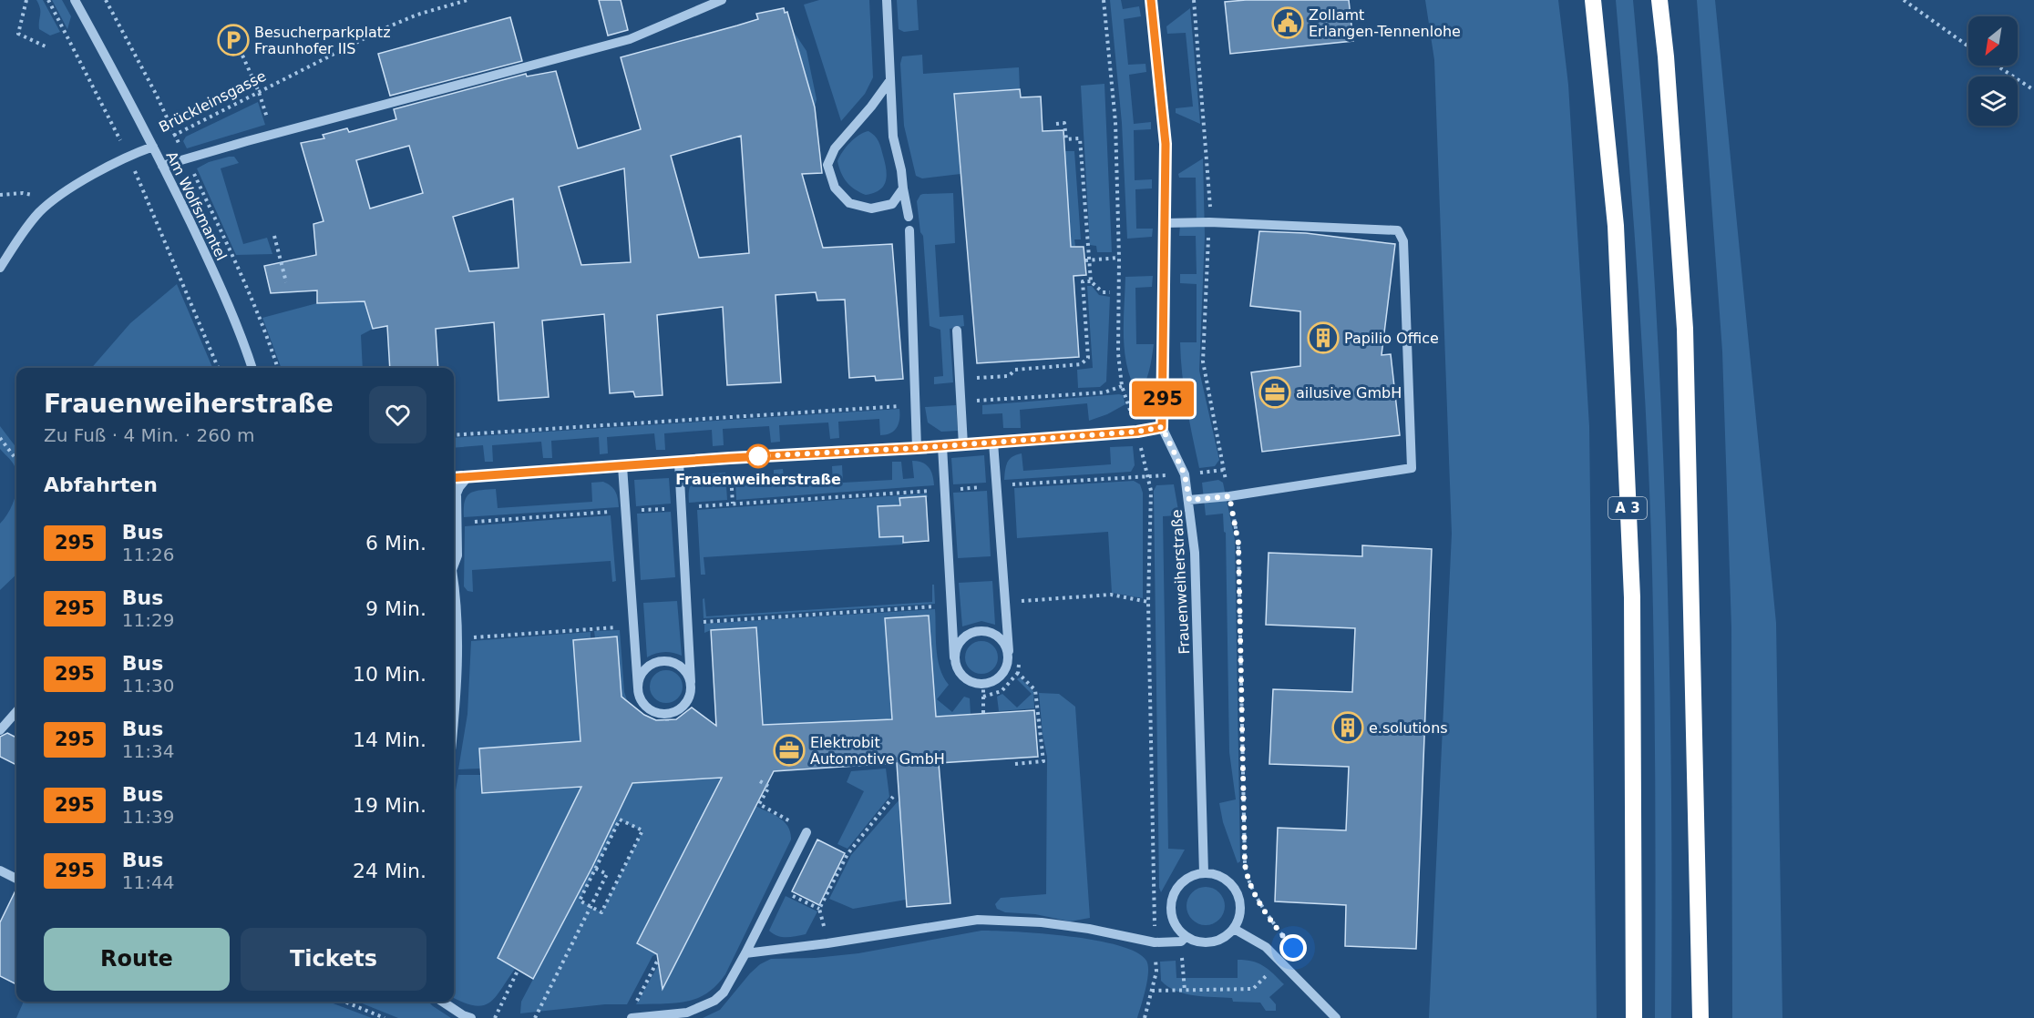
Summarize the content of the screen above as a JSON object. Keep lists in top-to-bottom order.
{
  "streets": {
    "highway": ["A 3"],
    "street": ["Brückleinsgasse", "Am Wolfsmantel", "Frauenweiherstraße"]
  },
  "crossings": [
    ["Brückleinsgasse", "Am Wolfsmantel"]
  ],
  "places": {
    "public building": ["Zollamt Erlangen-Tennenlohe"],
    "parking": ["Besucherparkplatz Fraunhofer IIS"],
    "building": ["Papilio Office", "e.solutions"],
    "office": ["ailusive GmbH", "Elektrobit Automotive GmbH"],
    "other": ["Frauenweiherstraße"]
  },
  "lines": ["bus line 295"],
  "north": "bottom left",
  "page": {
    "on_map": "295",
    "heading": [
      ["Frauenweiherstraße", "Zu Fuß · 4 Min. · 260 m"],
      "Abfahrten"
    ],
    "list": [
      {
        "mark": "295",
        "name": "Bus",
        "note": "11:26",
        "value": "6 Min."
      },
      {
        "mark": "295",
        "name": "Bus",
        "note": "11:29",
        "value": "9 Min."
      },
      {
        "mark": "295",
        "name": "Bus",
        "note": "11:30",
        "value": "10 Min."
      },
      {
        "mark": "295",
        "name": "Bus",
        "note": "11:34",
        "value": "14 Min."
      },
      {
        "mark": "295",
        "name": "Bus",
        "note": "11:39",
        "value": "19 Min."
      },
      {
        "mark": "295",
        "name": "Bus",
        "note": "11:44",
        "value": "24 Min."
      }
    ],
    "buttons": ["Route", "Tickets"]
  }
}
